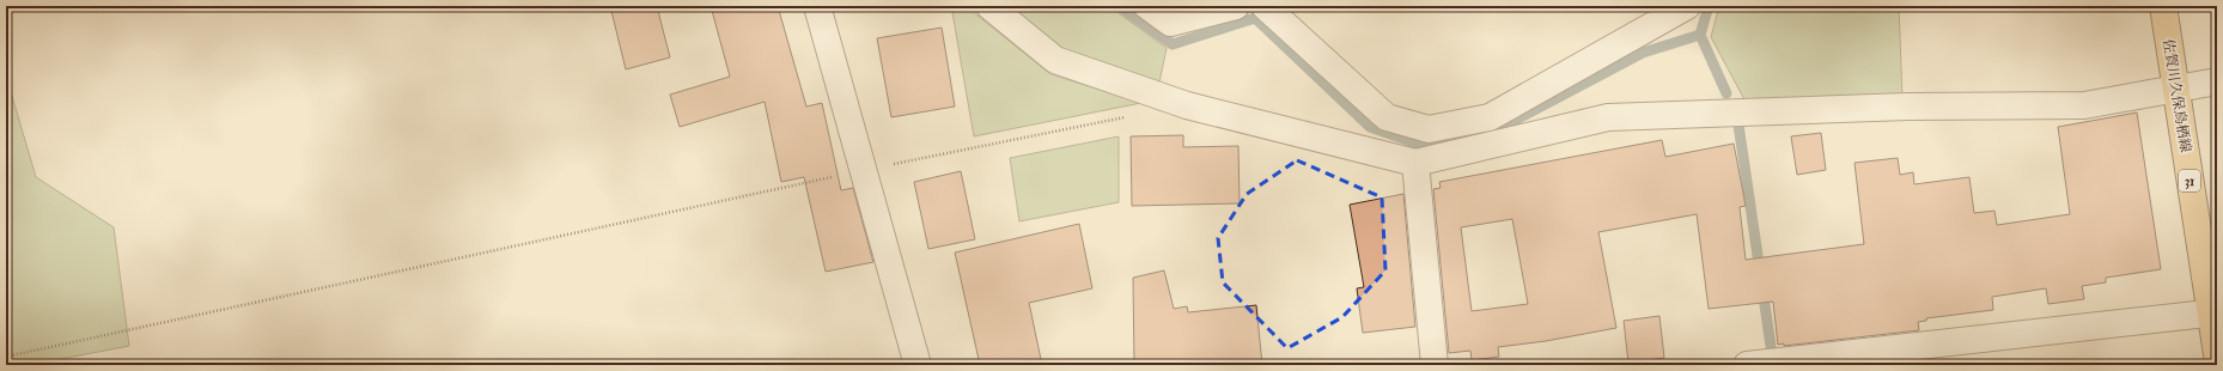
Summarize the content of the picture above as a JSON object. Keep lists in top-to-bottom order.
{
  "streets": {
    "main road": ["佐賀川久保鳥栖線", "31"]
  }
}
